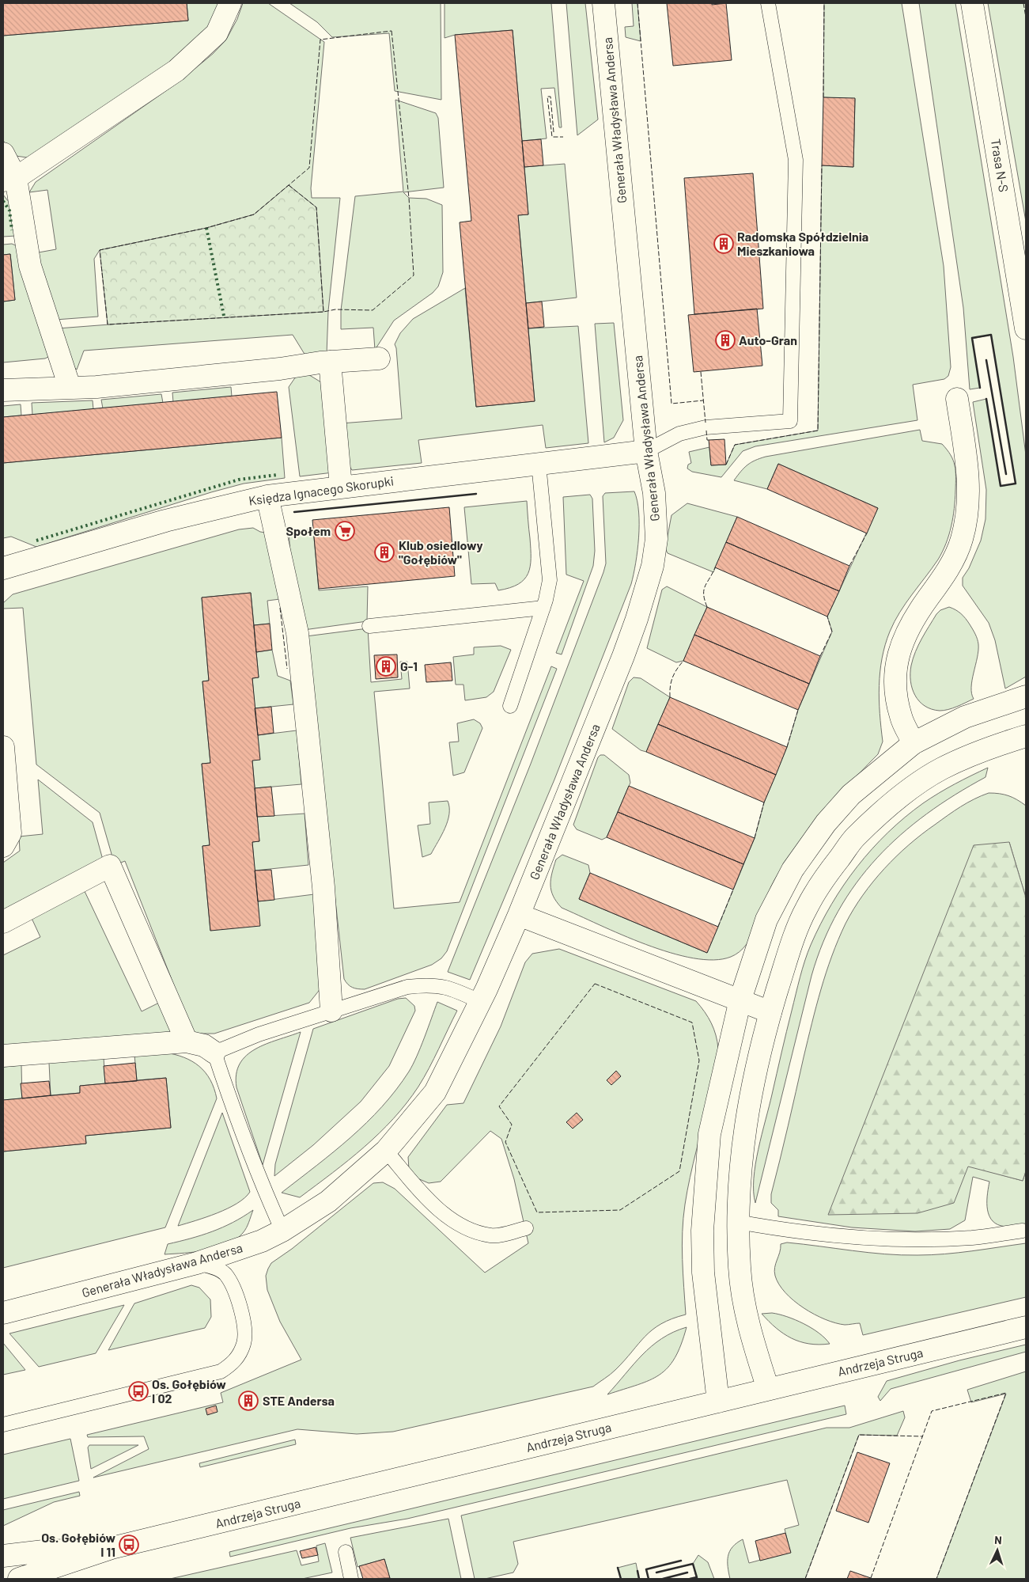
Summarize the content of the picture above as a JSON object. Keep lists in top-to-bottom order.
{
  "streets": {
    "street": [
      "Generała Władysława Andersa",
      "Trasa N-S",
      "Księdza Ignacego Skorupki",
      "Andrzeja Struga"
    ]
  },
  "crossings": [
    ["Generała Władysława Andersa", "Księdza Ignacego Skorupki"]
  ],
  "places": {
    "building": [
      "Radomska Spółdzielnia Mieszkaniowa",
      "Auto-Gran",
      "Klub osiedlowy \"Gołębiów\"",
      "G-1",
      "STE Andersa"
    ],
    "supermarket": ["Społem"],
    "bus stop": ["Os. Gołębiów I 02", "Os. Gołębiów I 11"]
  },
  "north": "top"
}
